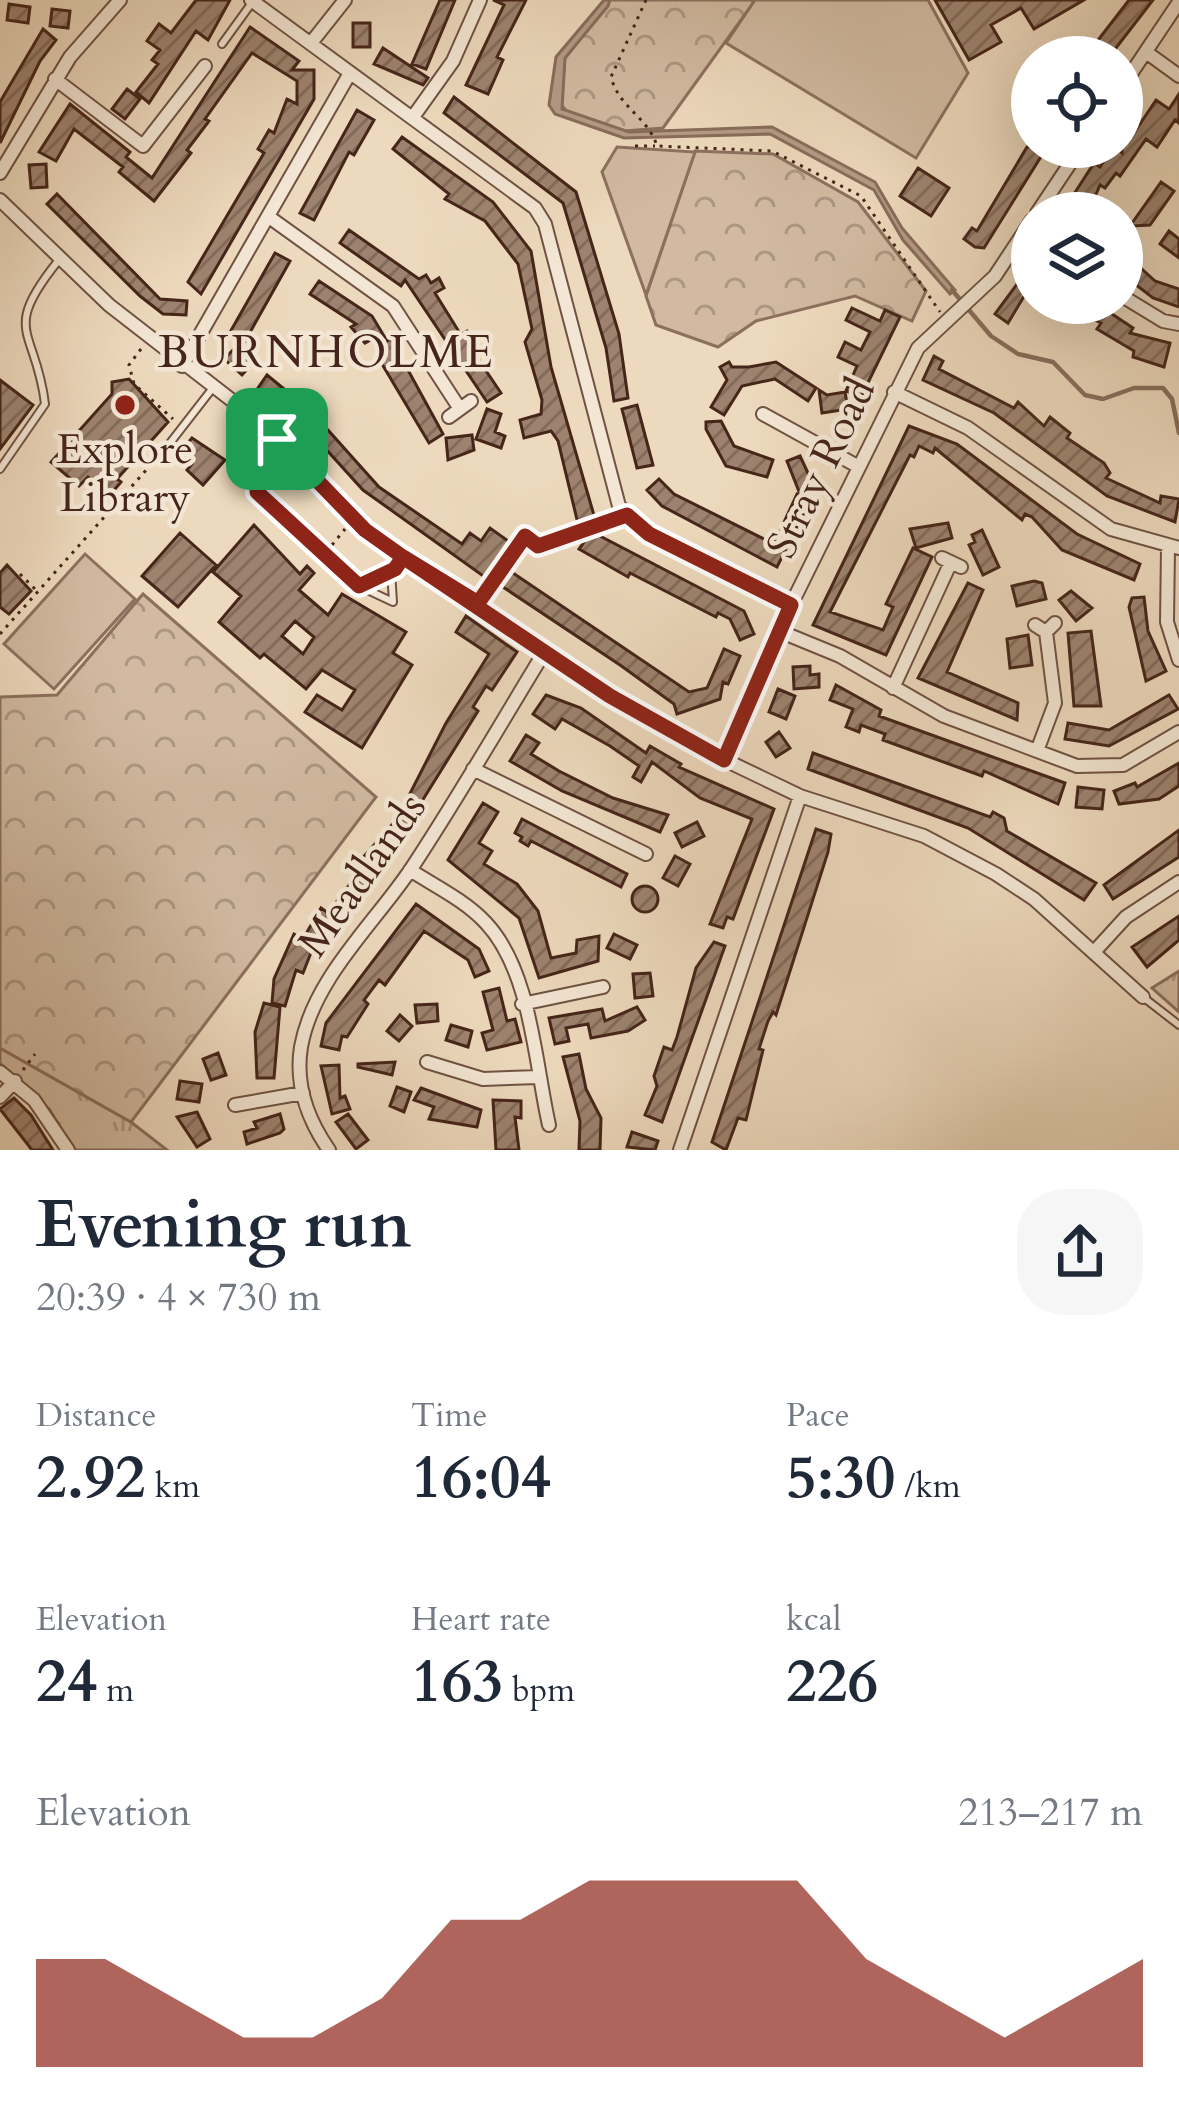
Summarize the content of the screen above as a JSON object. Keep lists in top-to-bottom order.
{
  "streets": {
    "street": ["Stray Road", "Meadlands"]
  },
  "districts": ["BURNHOLME"],
  "places": ["Explore Library"],
  "page": {
    "heading": ["Evening run", "20:39 · 4 × 730 m"],
    "stats": [
      ["Distance", "2.92 km"],
      ["Time", "16:04"],
      ["Pace", "5:30 /km"],
      ["Elevation", "24 m"],
      ["Heart rate", "163 bpm"],
      ["kcal", "226"]
    ],
    "chart": ["Elevation", "213–217 m"]
  }
}
